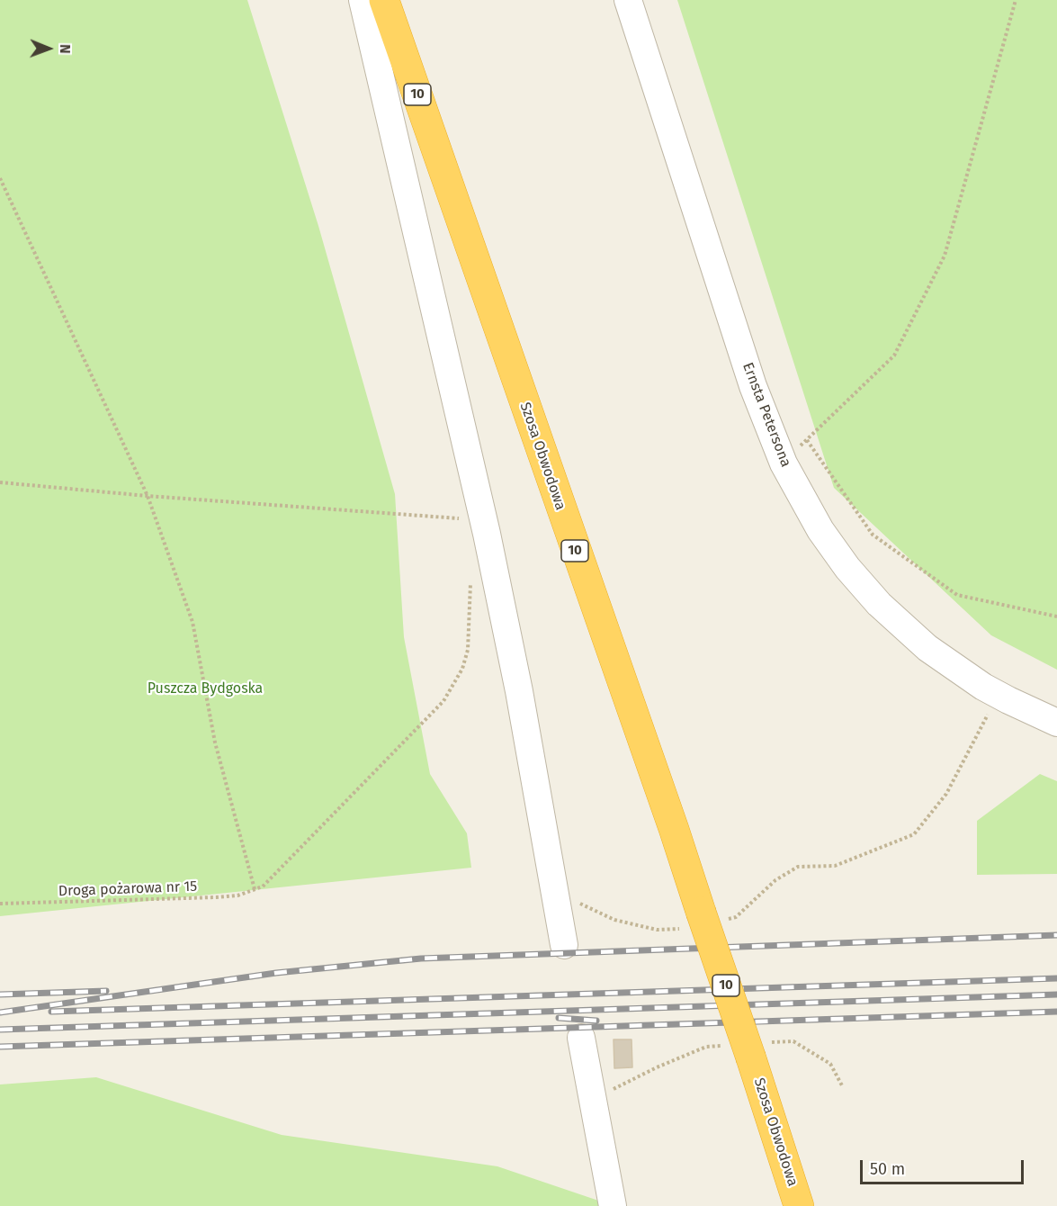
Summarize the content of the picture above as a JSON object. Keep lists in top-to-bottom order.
{
  "streets": {
    "highway": ["10", "Szosa Obwodowa"],
    "street": ["Ernsta Petersona"],
    "path": ["Droga pożarowa nr 15"]
  },
  "crossings": [
    ["10", "Szosa Obwodowa"]
  ],
  "parks": ["Puszcza Bydgoska"],
  "scale_bar": "50 m",
  "north": "right"
}
